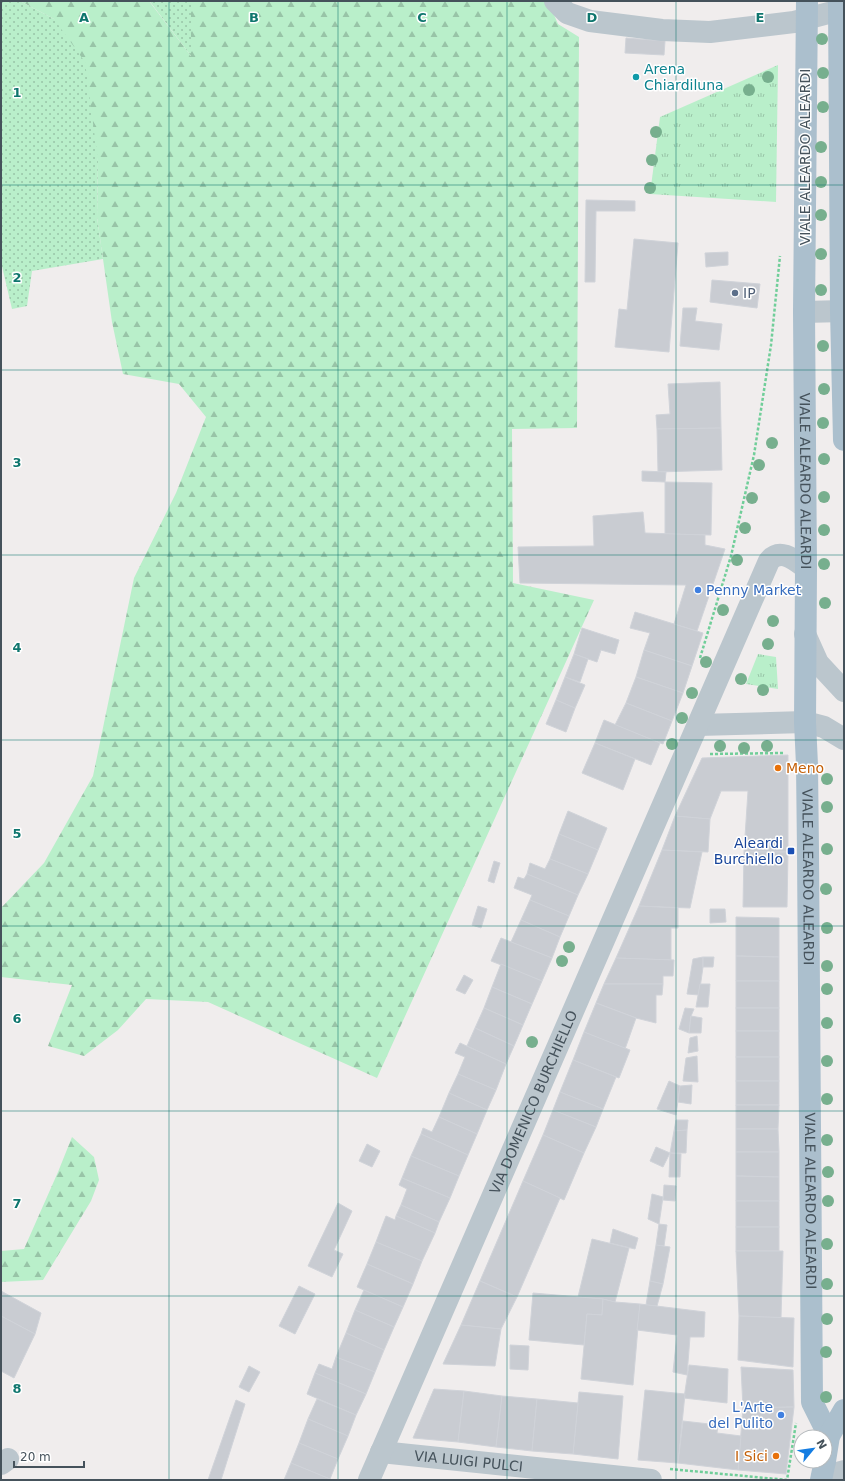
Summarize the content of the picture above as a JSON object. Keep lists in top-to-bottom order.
{
  "streets": {
    "main road": ["VIALE ALEARDO ALEARDI"],
    "street": ["VIA DOMENICO BURCHIELLO", "VIA LUIGI PULCI"]
  },
  "crossings": [
    ["VIALE ALEARDO ALEARDI", "VIA DOMENICO BURCHIELLO"],
    ["VIA DOMENICO BURCHIELLO", "VIA LUIGI PULCI"]
  ],
  "places": {
    "other": [
      "Arena Chiardiluna",
      "IP",
      "Penny Market",
      "Meno",
      "L'Arte del Pulito",
      "I Sici"
    ],
    "transit": ["Aleardi Burchiello"]
  },
  "scale_bar": "20 m",
  "north": "top right",
  "grid": {
    "columns": [
      "A",
      "B",
      "C",
      "D",
      "E"
    ],
    "rows": [
      "1",
      "2",
      "3",
      "4",
      "5",
      "6",
      "7",
      "8"
    ]
  }
}
